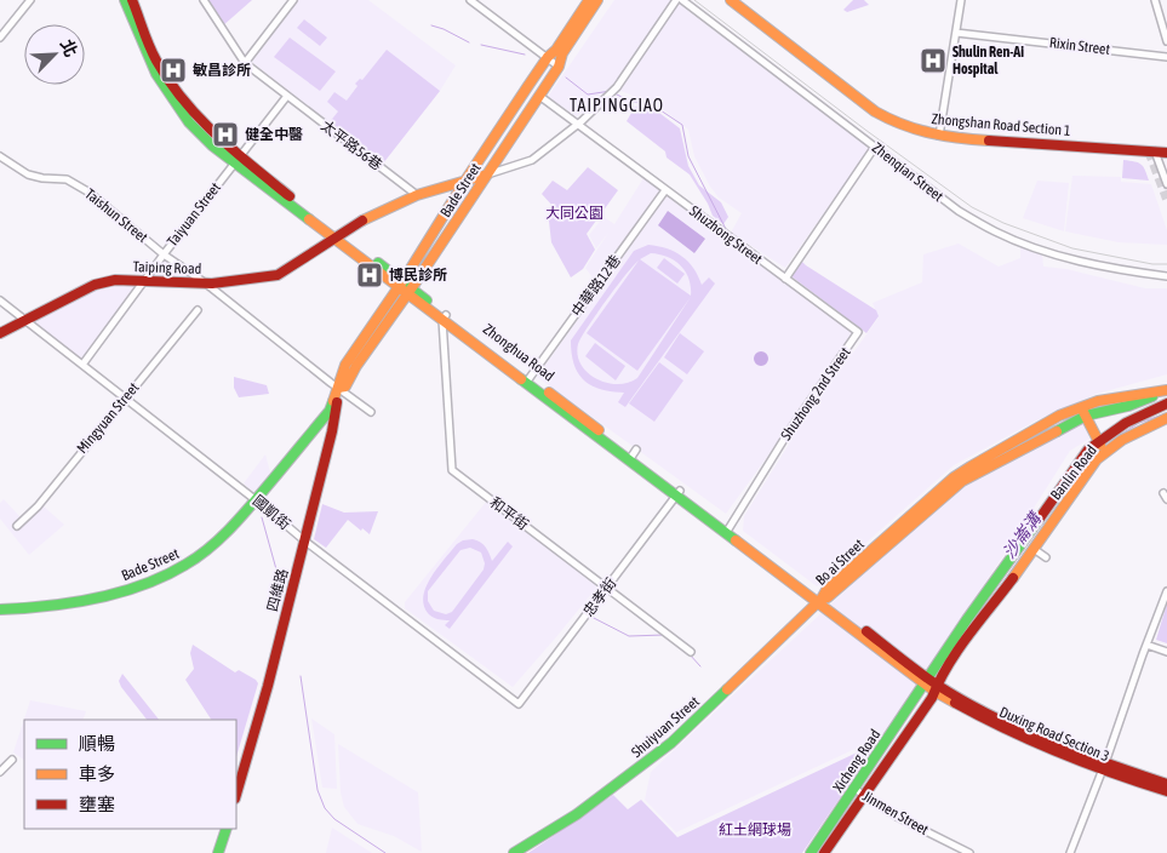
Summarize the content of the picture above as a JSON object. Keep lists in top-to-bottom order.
{
  "streets": {
    "street": [
      "Rixin Street",
      "Zhongshan Road Section 1",
      "太平路56巷",
      "Zhenqian Street",
      "Bade Street",
      "Taiyuan Street",
      "Taishun Street",
      "Shuzhong Street",
      "Taiping Road",
      "中華路12巷",
      "Zhonghua Road",
      "Shuzhong 2nd Street",
      "Mingyuan Street",
      "Banlin Road",
      "國凱街",
      "和平街",
      "Bo ai Street",
      "四維路",
      "忠孝街",
      "Shuiyuan Street",
      "Duxing Road Section 3",
      "Xicheng Road",
      "Jinmen Street"
    ]
  },
  "crossings": [
    ["太平路56巷", "Taiyuan Street"],
    ["太平路56巷", "Taiping Road"],
    ["Bade Street", "Shuzhong Street"],
    ["Bade Street", "Taiping Road"],
    ["Bade Street", "Zhonghua Road"],
    ["Bade Street", "國凱街"],
    ["Bade Street", "四維路"],
    ["Taiyuan Street", "Taishun Street"],
    ["Taiyuan Street", "Taiping Road"],
    ["Taiyuan Street", "Zhonghua Road"],
    ["Taiyuan Street", "國凱街"],
    ["Taishun Street", "Taiping Road"],
    ["Shuzhong Street", "Taiping Road"],
    ["Shuzhong Street", "中華路12巷"],
    ["Shuzhong Street", "Shuzhong 2nd Street"],
    ["Taiping Road", "Zhonghua Road"],
    ["Taiping Road", "國凱街"],
    ["中華路12巷", "Zhonghua Road"],
    ["Zhonghua Road", "Shuzhong 2nd Street"],
    ["Zhonghua Road", "Banlin Road"],
    ["Zhonghua Road", "和平街"],
    ["Zhonghua Road", "Bo ai Street"],
    ["Zhonghua Road", "忠孝街"],
    ["Zhonghua Road", "Shuiyuan Street"],
    ["Zhonghua Road", "Duxing Road Section 3"],
    ["Zhonghua Road", "Xicheng Road"],
    ["Mingyuan Street", "國凱街"],
    ["Banlin Road", "Duxing Road Section 3"],
    ["Banlin Road", "Xicheng Road"],
    ["國凱街", "四維路"],
    ["國凱街", "忠孝街"],
    ["和平街", "忠孝街"],
    ["Bo ai Street", "Shuiyuan Street"],
    ["Duxing Road Section 3", "Xicheng Road"],
    ["Xicheng Road", "Jinmen Street"]
  ],
  "districts": ["TAIPINGCIAO"],
  "water": ["沙崙溝"],
  "parks": ["大同公園", "紅土網球場"],
  "places": {
    "hospital": [
      "Shulin Ren-Ai Hospital",
      "敏昌診所",
      "健全中醫",
      "博民診所"
    ]
  },
  "legend": ["順暢", "車多", "壅塞"],
  "north": "top right"
}
